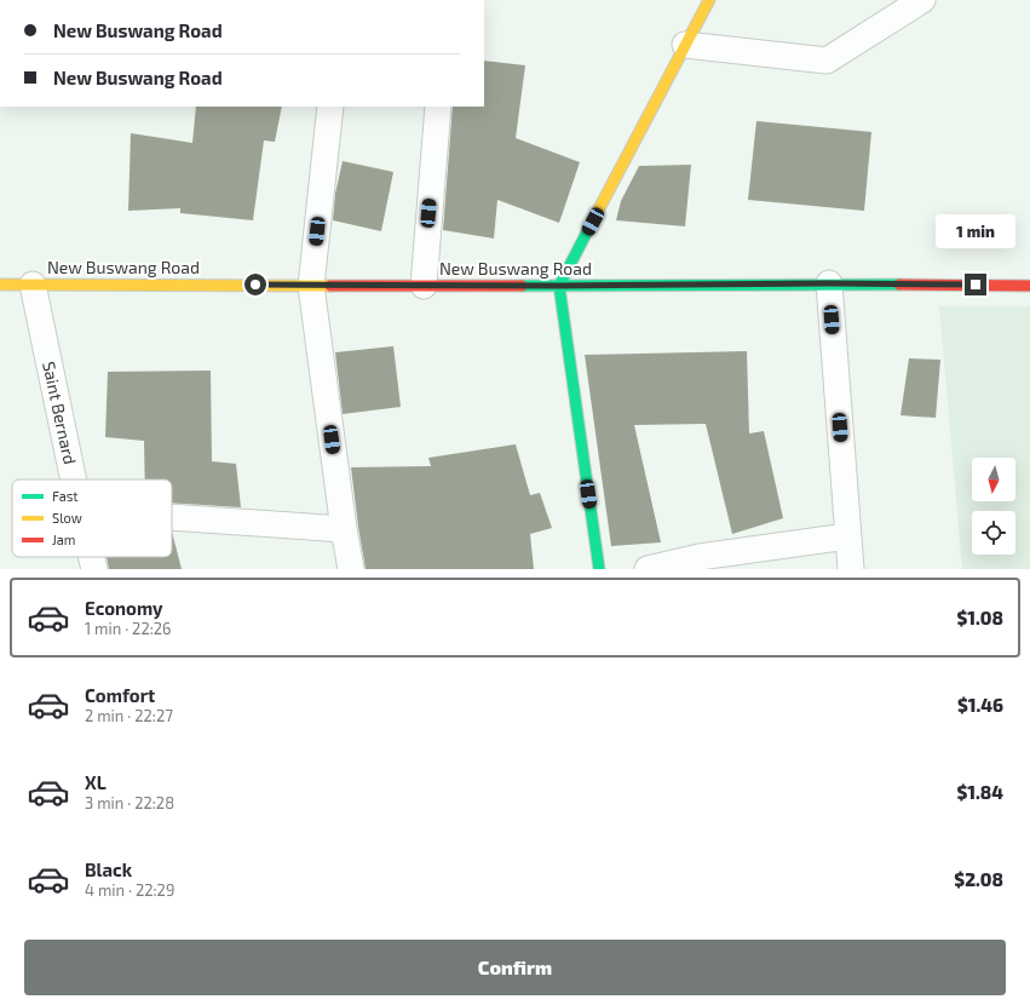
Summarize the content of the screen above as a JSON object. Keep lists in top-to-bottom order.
{
  "streets": {
    "street": ["New Buswang Road", "Saint Bernard"]
  },
  "crossings": [
    ["New Buswang Road", "Saint Bernard"]
  ],
  "legend": ["Fast", "Slow", "Jam"],
  "north": "bottom",
  "page": {
    "banner": ["New Buswang Road", "New Buswang Road"],
    "bubble": "1 min",
    "list": [
      {
        "name": "Economy",
        "note": "1 min · 22:26",
        "value": "$1.08"
      },
      {
        "name": "Comfort",
        "note": "2 min · 22:27",
        "value": "$1.46"
      },
      {
        "name": "XL",
        "note": "3 min · 22:28",
        "value": "$1.84"
      },
      {
        "name": "Black",
        "note": "4 min · 22:29",
        "value": "$2.08"
      }
    ],
    "buttons": "Confirm"
  }
}
